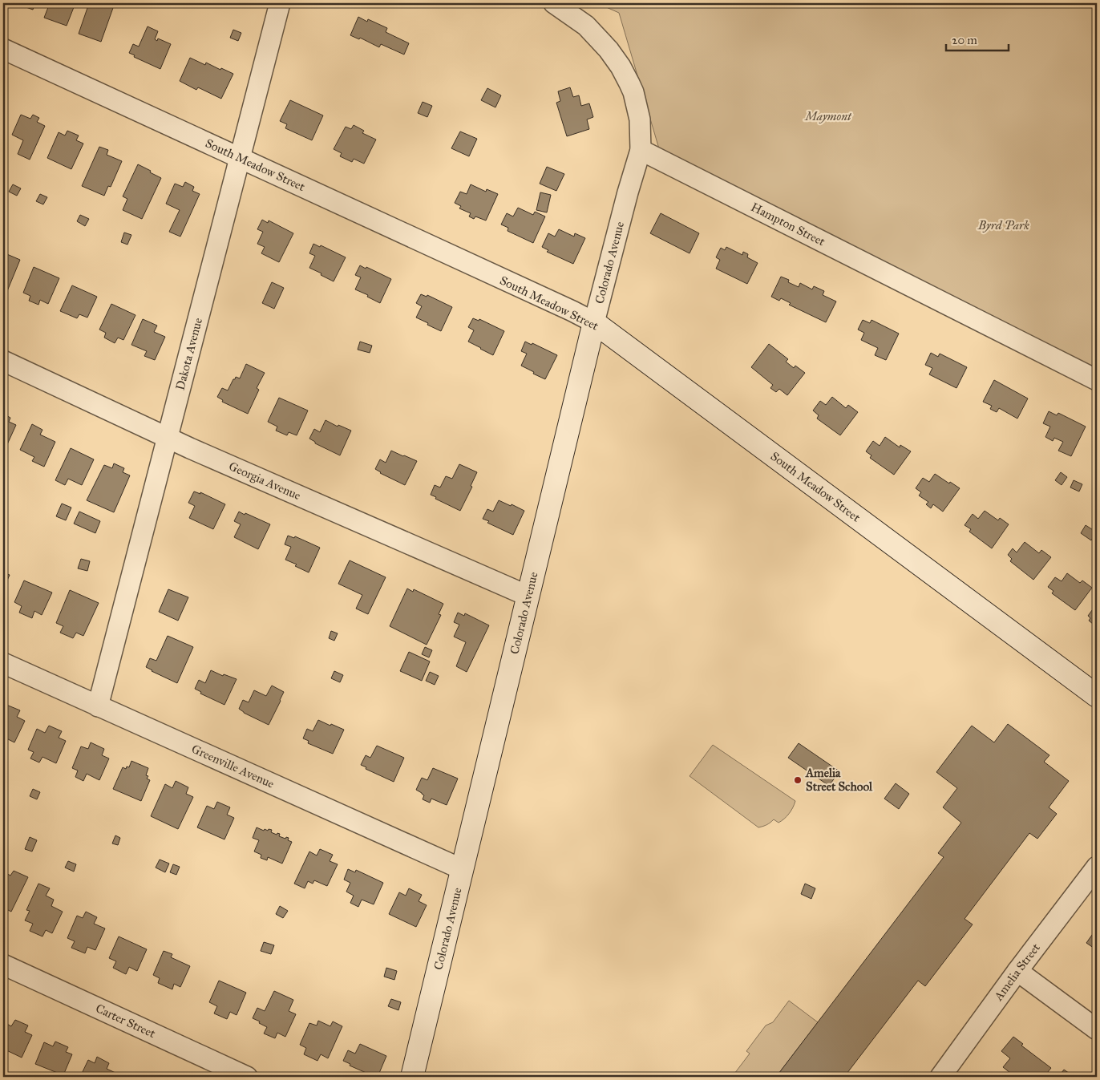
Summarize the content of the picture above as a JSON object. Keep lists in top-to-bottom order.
{
  "streets": {
    "street": [
      "South Meadow Street",
      "Hampton Street",
      "Colorado Avenue",
      "Dakota Avenue",
      "Georgia Avenue",
      "Greenville Avenue",
      "Amelia Street",
      "Carter Street"
    ]
  },
  "crossings": [
    ["South Meadow Street", "Colorado Avenue"],
    ["South Meadow Street", "Dakota Avenue"],
    ["Hampton Street", "Colorado Avenue"],
    ["Colorado Avenue", "Georgia Avenue"],
    ["Colorado Avenue", "Greenville Avenue"],
    ["Dakota Avenue", "Georgia Avenue"],
    ["Dakota Avenue", "Greenville Avenue"]
  ],
  "parks": ["Maymont", "Byrd Park"],
  "places": ["Amelia Street School"],
  "scale_bar": "20 m"
}
